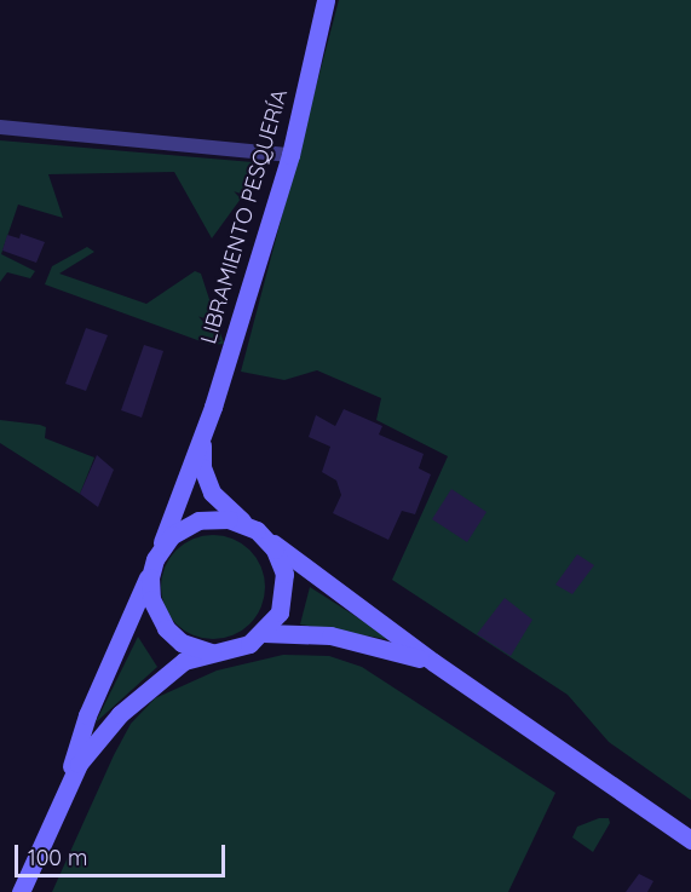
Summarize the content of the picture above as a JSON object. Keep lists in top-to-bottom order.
{
  "streets": {
    "main road": ["LIBRAMIENTO PESQUERÍA"]
  },
  "scale_bar": "100 m"
}
